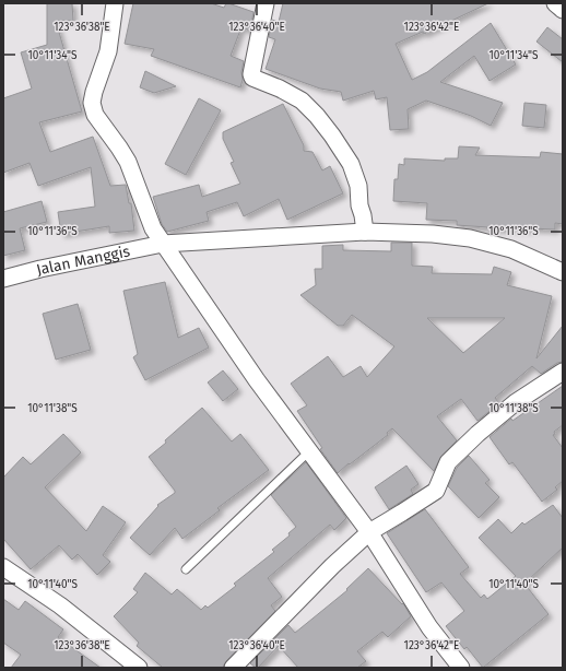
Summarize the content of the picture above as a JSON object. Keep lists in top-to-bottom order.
{
  "streets": {
    "street": ["Jalan Manggis"]
  },
  "coordinates": [
    "123°36'38\"E",
    "123°36'40\"E",
    "123°36'42\"E",
    "10°11'34\"S",
    "10°11'36\"S",
    "10°11'38\"S",
    "10°11'40\"S"
  ]
}
